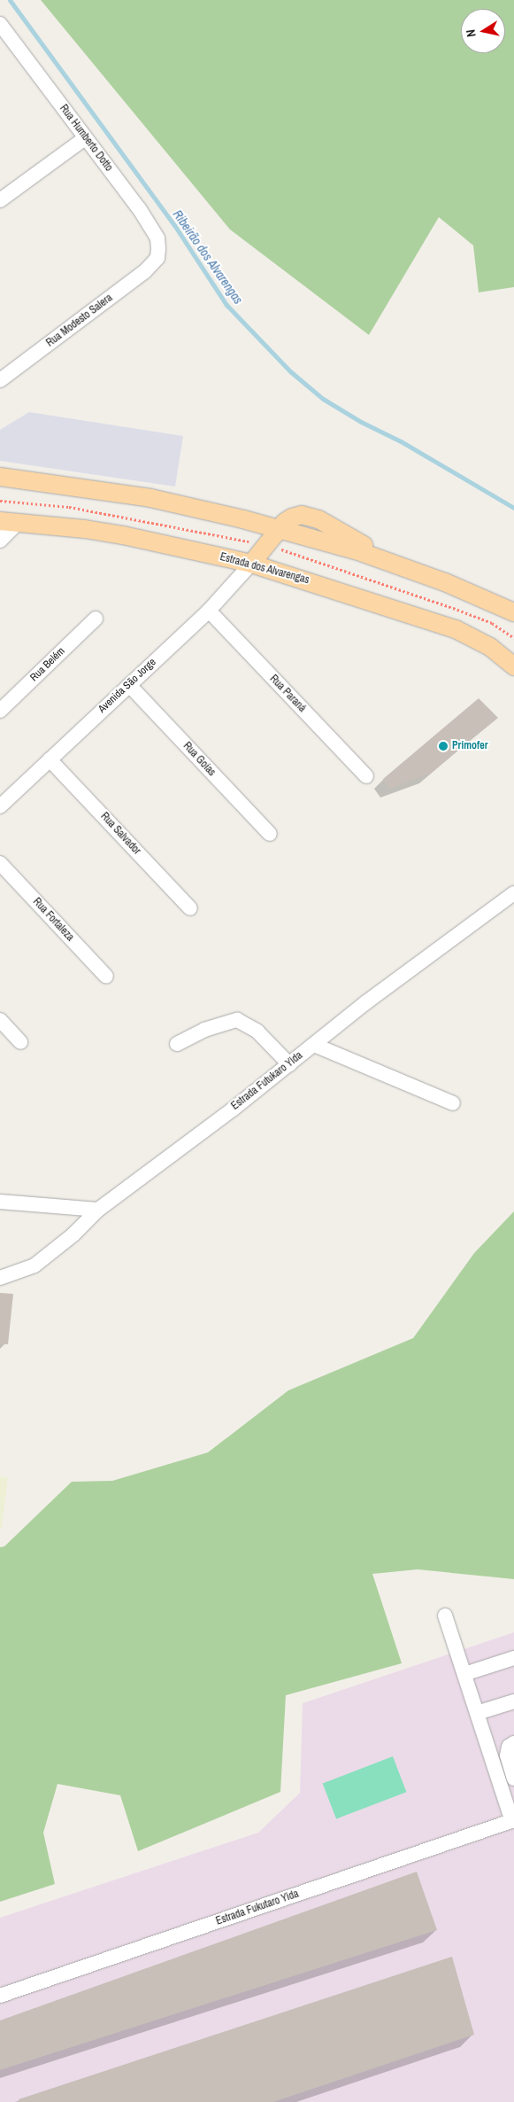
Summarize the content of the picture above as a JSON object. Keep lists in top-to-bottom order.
{
  "streets": {
    "main road": ["Estrada dos Alvarengas"],
    "street": [
      "Rua Humberto Dotto",
      "Rua Modesto Salera",
      "Rua Belém",
      "Avenida São Jorge",
      "Rua Paraná",
      "Rua Goías",
      "Rua Salvador",
      "Rua Fortaleza",
      "Estrada Futukaro Yida",
      "Estrada Fukutaro Yida"
    ]
  },
  "crossings": [
    ["Rua Humberto Dotto", "Rua Modesto Salera"],
    ["Estrada dos Alvarengas", "Avenida São Jorge"],
    ["Avenida São Jorge", "Rua Paraná"],
    ["Avenida São Jorge", "Rua Goías"],
    ["Avenida São Jorge", "Rua Salvador"]
  ],
  "water": ["Ribeirão dos Alvarengas"],
  "places": ["Primofer"],
  "north": "left"
}
